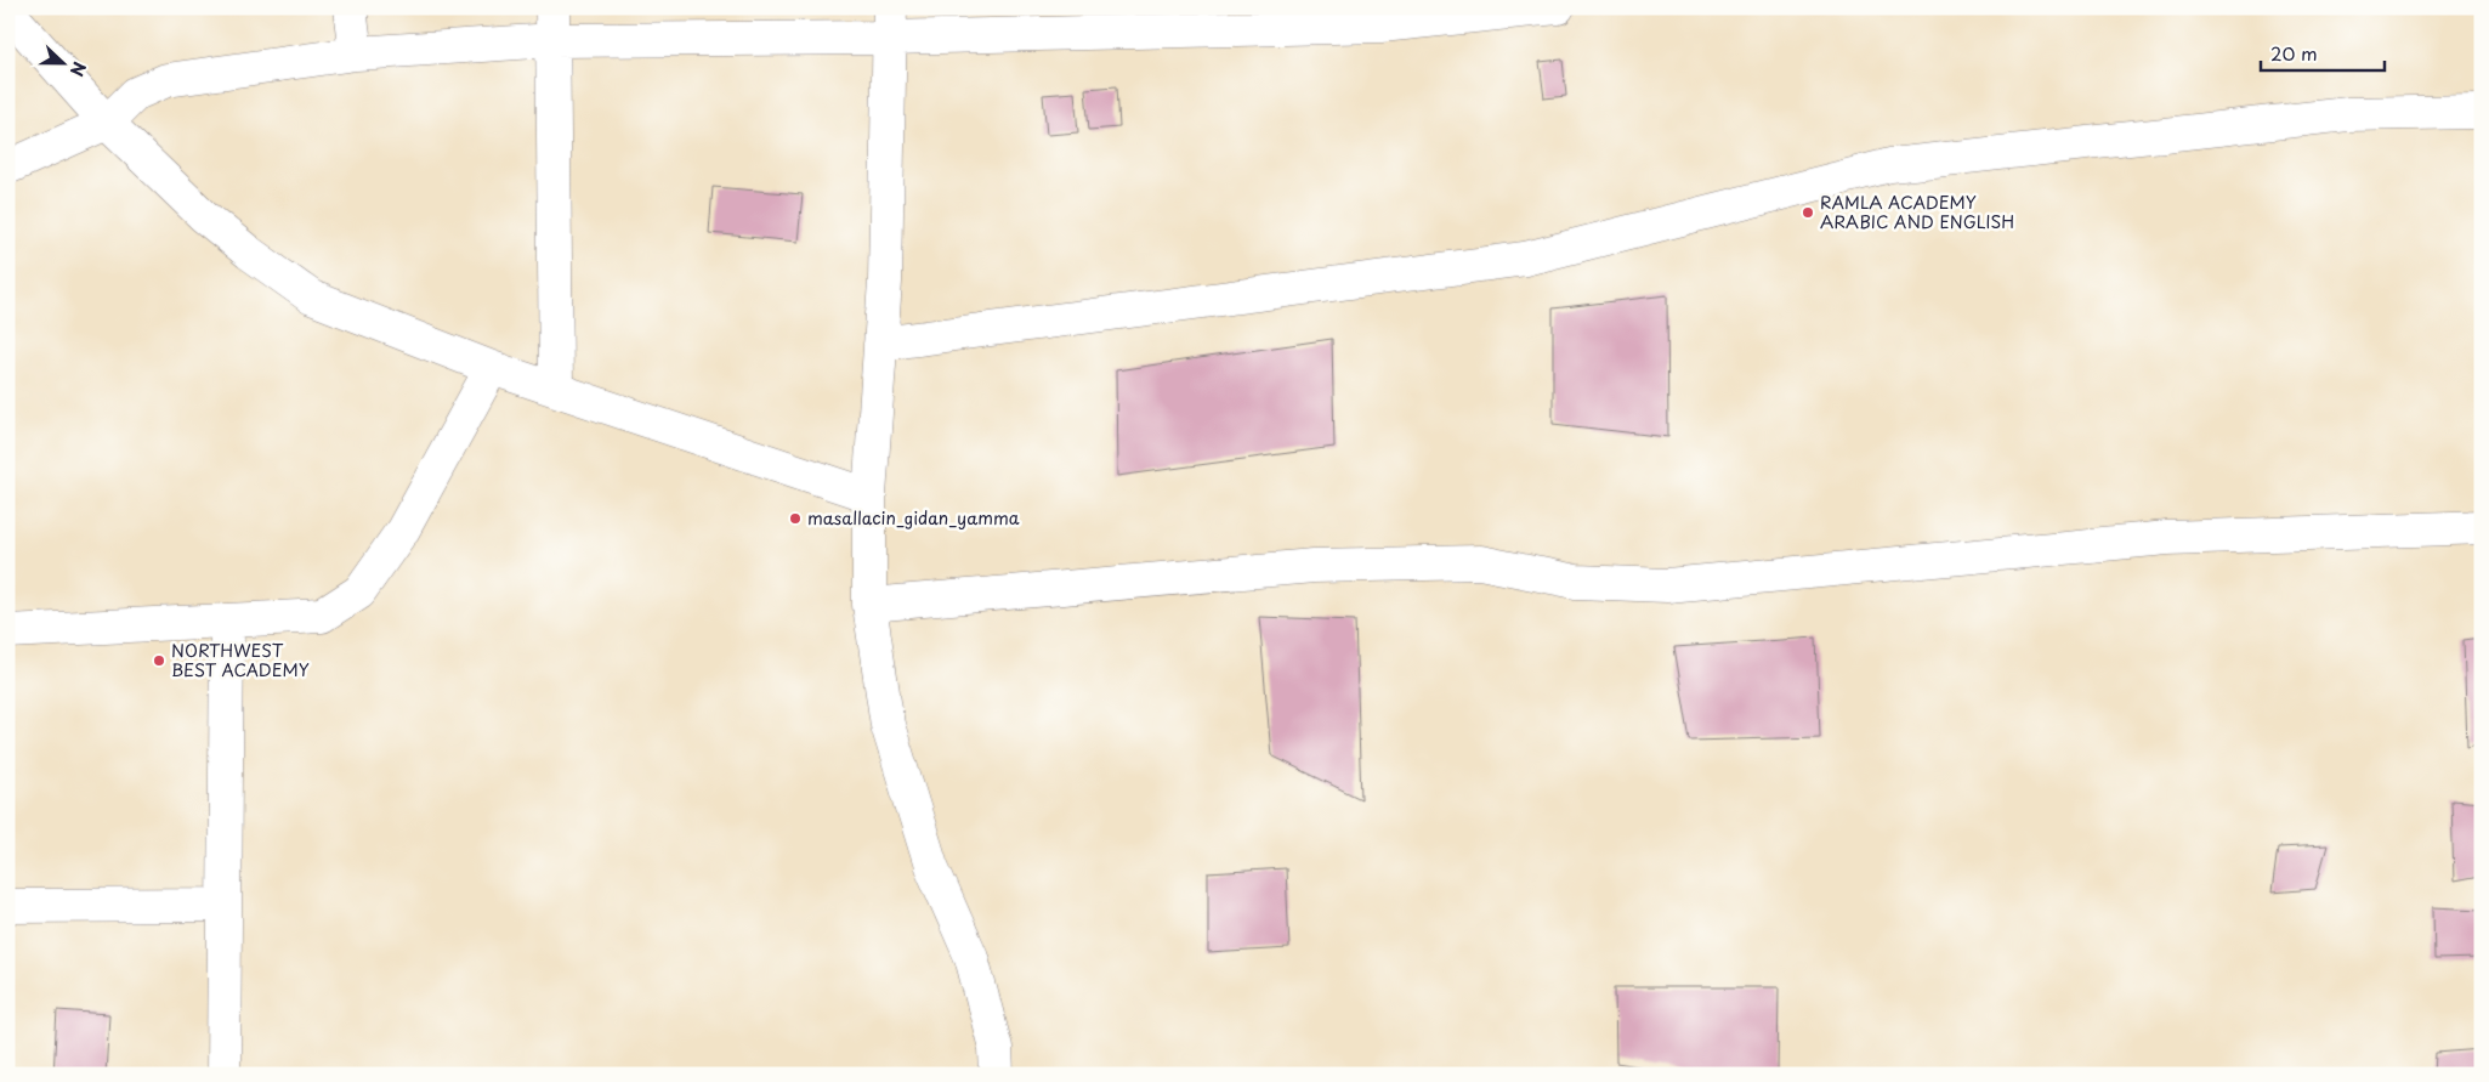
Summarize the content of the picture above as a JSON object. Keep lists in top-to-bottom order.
{
  "places": ["RAMLA ACADEMY ARABIC AND ENGLISH", "masallacin_gidan_yamma", "NORTHWEST BEST ACADEMY"],
  "scale_bar": "20 m",
  "north": "right"
}
